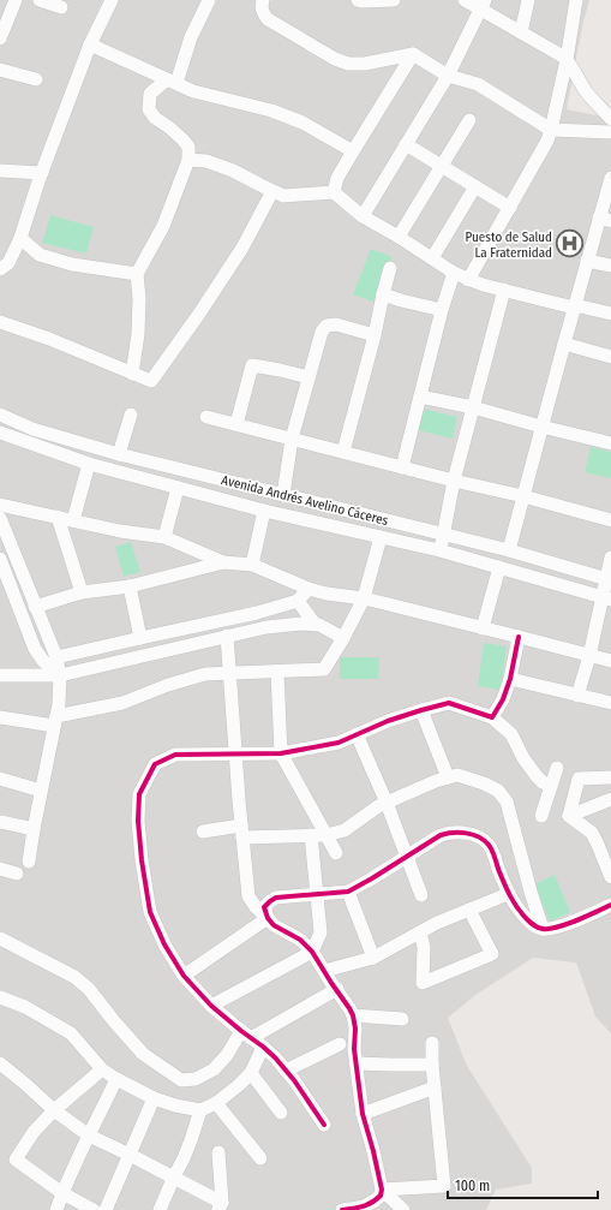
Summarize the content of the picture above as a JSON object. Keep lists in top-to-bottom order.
{
  "streets": {
    "street": ["Avenida Andrés Avelino Cáceres"]
  },
  "places": {
    "hospital": ["Puesto de Salud La Fraternidad"]
  },
  "scale_bar": "100 m"
}
